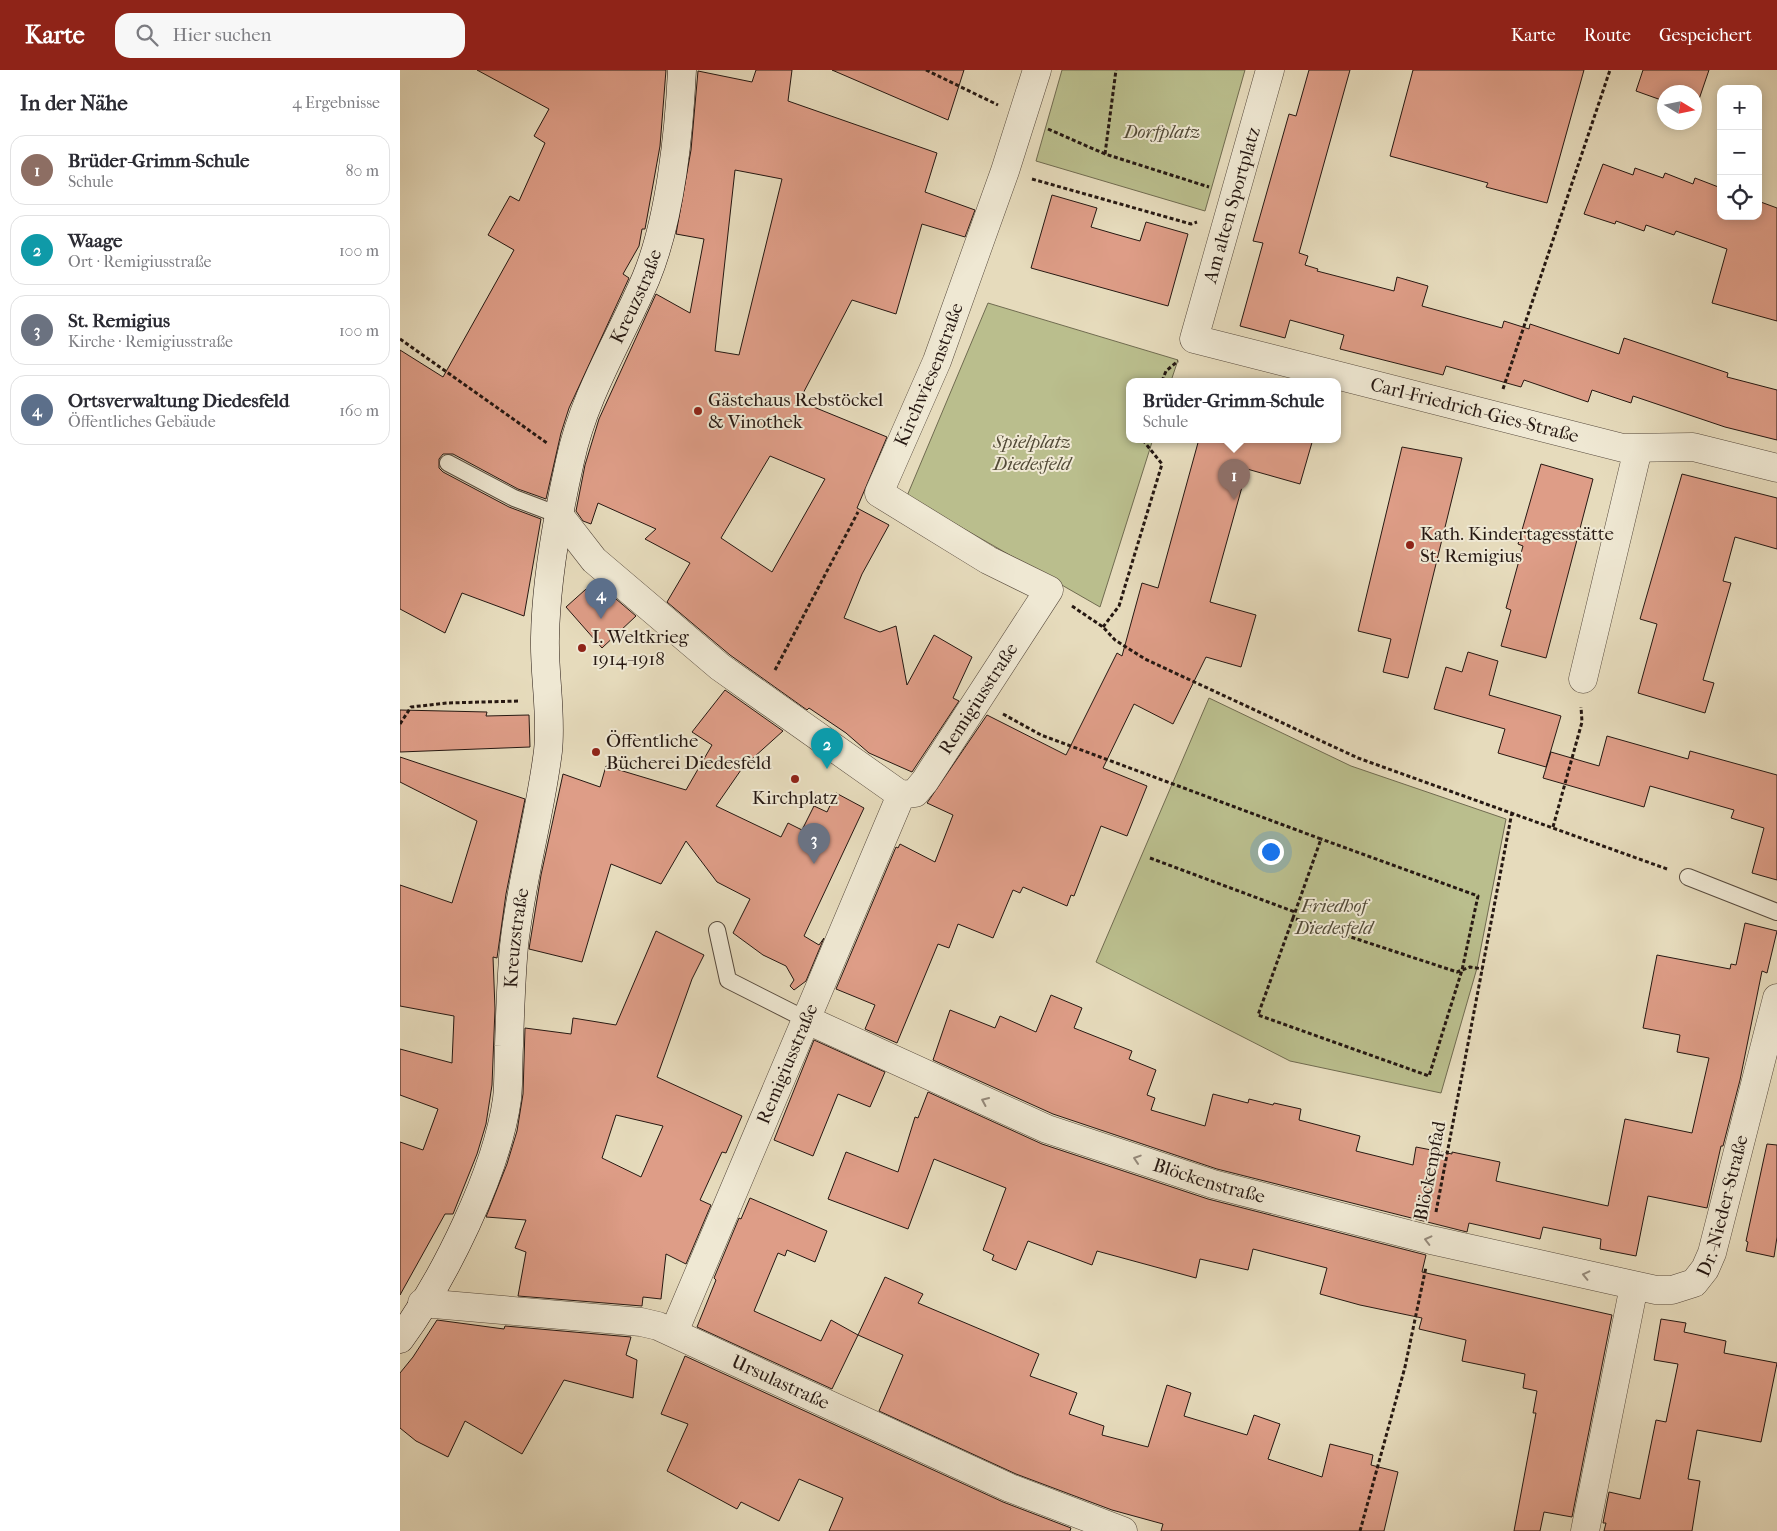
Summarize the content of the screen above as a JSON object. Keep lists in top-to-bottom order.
{
  "streets": {
    "street": [
      "Am alten Sportplatz",
      "Kreuzstraße",
      "Kirchwiesenstraße",
      "Carl-Friedrich-Gies-Straße",
      "Remigiusstraße",
      "Blöckenstraße",
      "Dr.-Nieder-Straße",
      "Ursulastraße"
    ],
    "path": ["Blöckenpfad"]
  },
  "crossings": [
    ["Am alten Sportplatz", "Carl-Friedrich-Gies-Straße"],
    ["Kreuzstraße", "Ursulastraße"],
    ["Remigiusstraße", "Blöckenstraße"],
    ["Remigiusstraße", "Ursulastraße"],
    ["Blöckenpfad", "Blöckenstraße"],
    ["Blöckenstraße", "Dr.-Nieder-Straße"]
  ],
  "one_way": ["Blöckenstraße"],
  "parks": ["Dorfplatz", "Spielplatz Diedesfeld", "Friedhof Diedesfeld"],
  "places": [
    "Gästehaus Rebstöckel & Vinothek",
    "Kath. Kindertagesstätte St. Remigius",
    "I. Weltkrieg 1914-1918",
    "Öffentliche Bücherei Diedesfeld",
    "Kirchplatz"
  ],
  "north": "right",
  "page": {
    "header": "Karte",
    "search": "Hier suchen",
    "nav": ["Karte", "Route", "Gespeichert"],
    "heading": ["In der Nähe", "4 Ergebnisse"],
    "map_buttons": ["+", "−"],
    "list": [
      {
        "mark": "1",
        "name": "Brüder-Grimm-Schule",
        "note": "Schule",
        "value": "80 m"
      },
      {
        "mark": "2",
        "name": "Waage",
        "note": "Ort · Remigiusstraße",
        "value": "100 m"
      },
      {
        "mark": "3",
        "name": "St. Remigius",
        "note": "Kirche · Remigiusstraße",
        "value": "100 m"
      },
      {
        "mark": "4",
        "name": "Ortsverwaltung Diedesfeld",
        "note": "Öffentliches Gebäude",
        "value": "160 m"
      }
    ],
    "popup": ["Brüder-Grimm-Schule", "Schule"],
    "pins": [
      "1",
      "4",
      "2",
      "3"
    ]
  }
}
